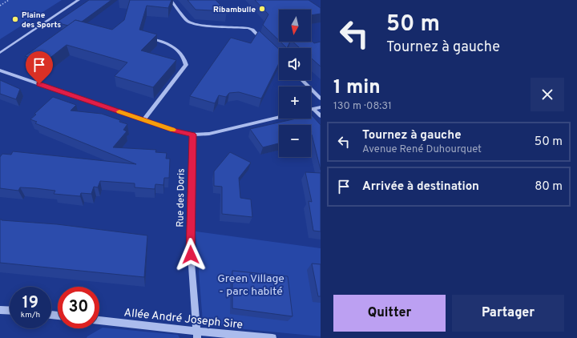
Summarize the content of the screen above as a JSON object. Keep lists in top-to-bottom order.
{
  "streets": {
    "street": ["Rue des Doris", "Allée André Joseph Sire"]
  },
  "crossings": [
    ["Rue des Doris", "Allée André Joseph Sire"]
  ],
  "parks": ["Green Village - parc habité"],
  "places": ["Ribambulle", "Plaine des Sports"],
  "north": "bottom",
  "page": {
    "turn": ["50 m", "Tournez à gauche"],
    "map_buttons": ["+", "−"],
    "heading": ["1 min", "130 m · 08:31"],
    "list": [
      {
        "name": "Tournez à gauche",
        "note": "Avenue René Duhourquet",
        "value": "50 m"
      },
      {
        "name": "Arrivée à destination",
        "value": "80 m"
      }
    ],
    "speed": "19 km/h",
    "limit": "30",
    "buttons": ["Quitter", "Partager"]
  }
}
